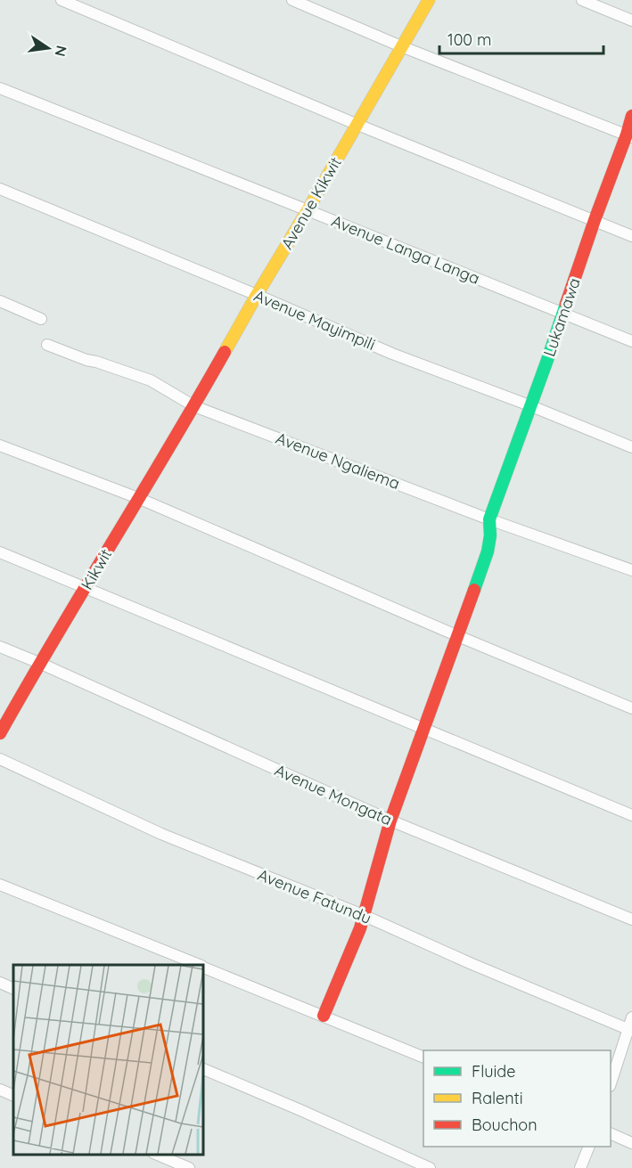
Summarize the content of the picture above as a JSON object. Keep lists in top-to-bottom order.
{
  "streets": {
    "street": [
      "Avenue Kikwit",
      "Avenue Langa Langa",
      "Lukamawa",
      "Avenue Mayimpili",
      "Avenue Ngaliema",
      "Kikwit",
      "Avenue Mongata",
      "Avenue Fatundu"
    ]
  },
  "crossings": [
    ["Avenue Kikwit", "Avenue Langa Langa"],
    ["Avenue Kikwit", "Avenue Mayimpili"],
    ["Avenue Kikwit", "Avenue Ngaliema"],
    ["Avenue Kikwit", "Kikwit"],
    ["Avenue Langa Langa", "Lukamawa"],
    ["Lukamawa", "Avenue Mayimpili"],
    ["Lukamawa", "Avenue Ngaliema"],
    ["Lukamawa", "Avenue Mongata"],
    ["Lukamawa", "Avenue Fatundu"],
    ["Avenue Ngaliema", "Kikwit"],
    ["Kikwit", "Avenue Mongata"]
  ],
  "legend": ["Fluide", "Ralenti", "Bouchon"],
  "scale_bar": "100 m",
  "north": "right"
}
